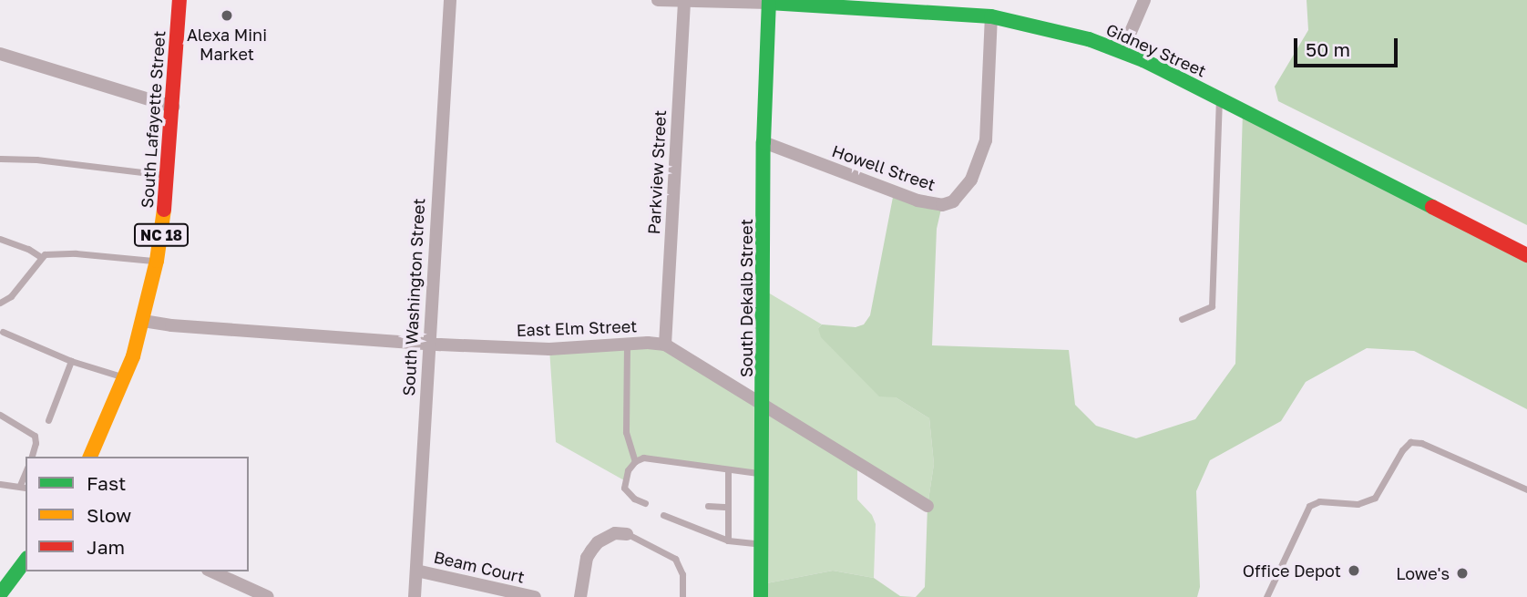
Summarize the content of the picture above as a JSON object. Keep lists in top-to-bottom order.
{
  "streets": {
    "main road": [
      "Gidney Street",
      "South Lafayette Street",
      "NC 18",
      "South Dekalb Street"
    ],
    "street": [
      "Howell Street",
      "Parkview Street",
      "South Washington Street",
      "East Elm Street",
      "Beam Court"
    ]
  },
  "crossings": [
    ["Gidney Street", "Howell Street"],
    ["Gidney Street", "Parkview Street"],
    ["Gidney Street", "South Dekalb Street"],
    ["South Lafayette Street", "East Elm Street"],
    ["Howell Street", "South Dekalb Street"],
    ["Parkview Street", "East Elm Street"],
    ["South Washington Street", "East Elm Street"],
    ["South Washington Street", "Beam Court"],
    ["South Dekalb Street", "East Elm Street"]
  ],
  "places": ["Alexa Mini Market", "Office Depot", "Lowe's"],
  "legend": ["Fast", "Slow", "Jam"],
  "scale_bar": "50 m"
}
